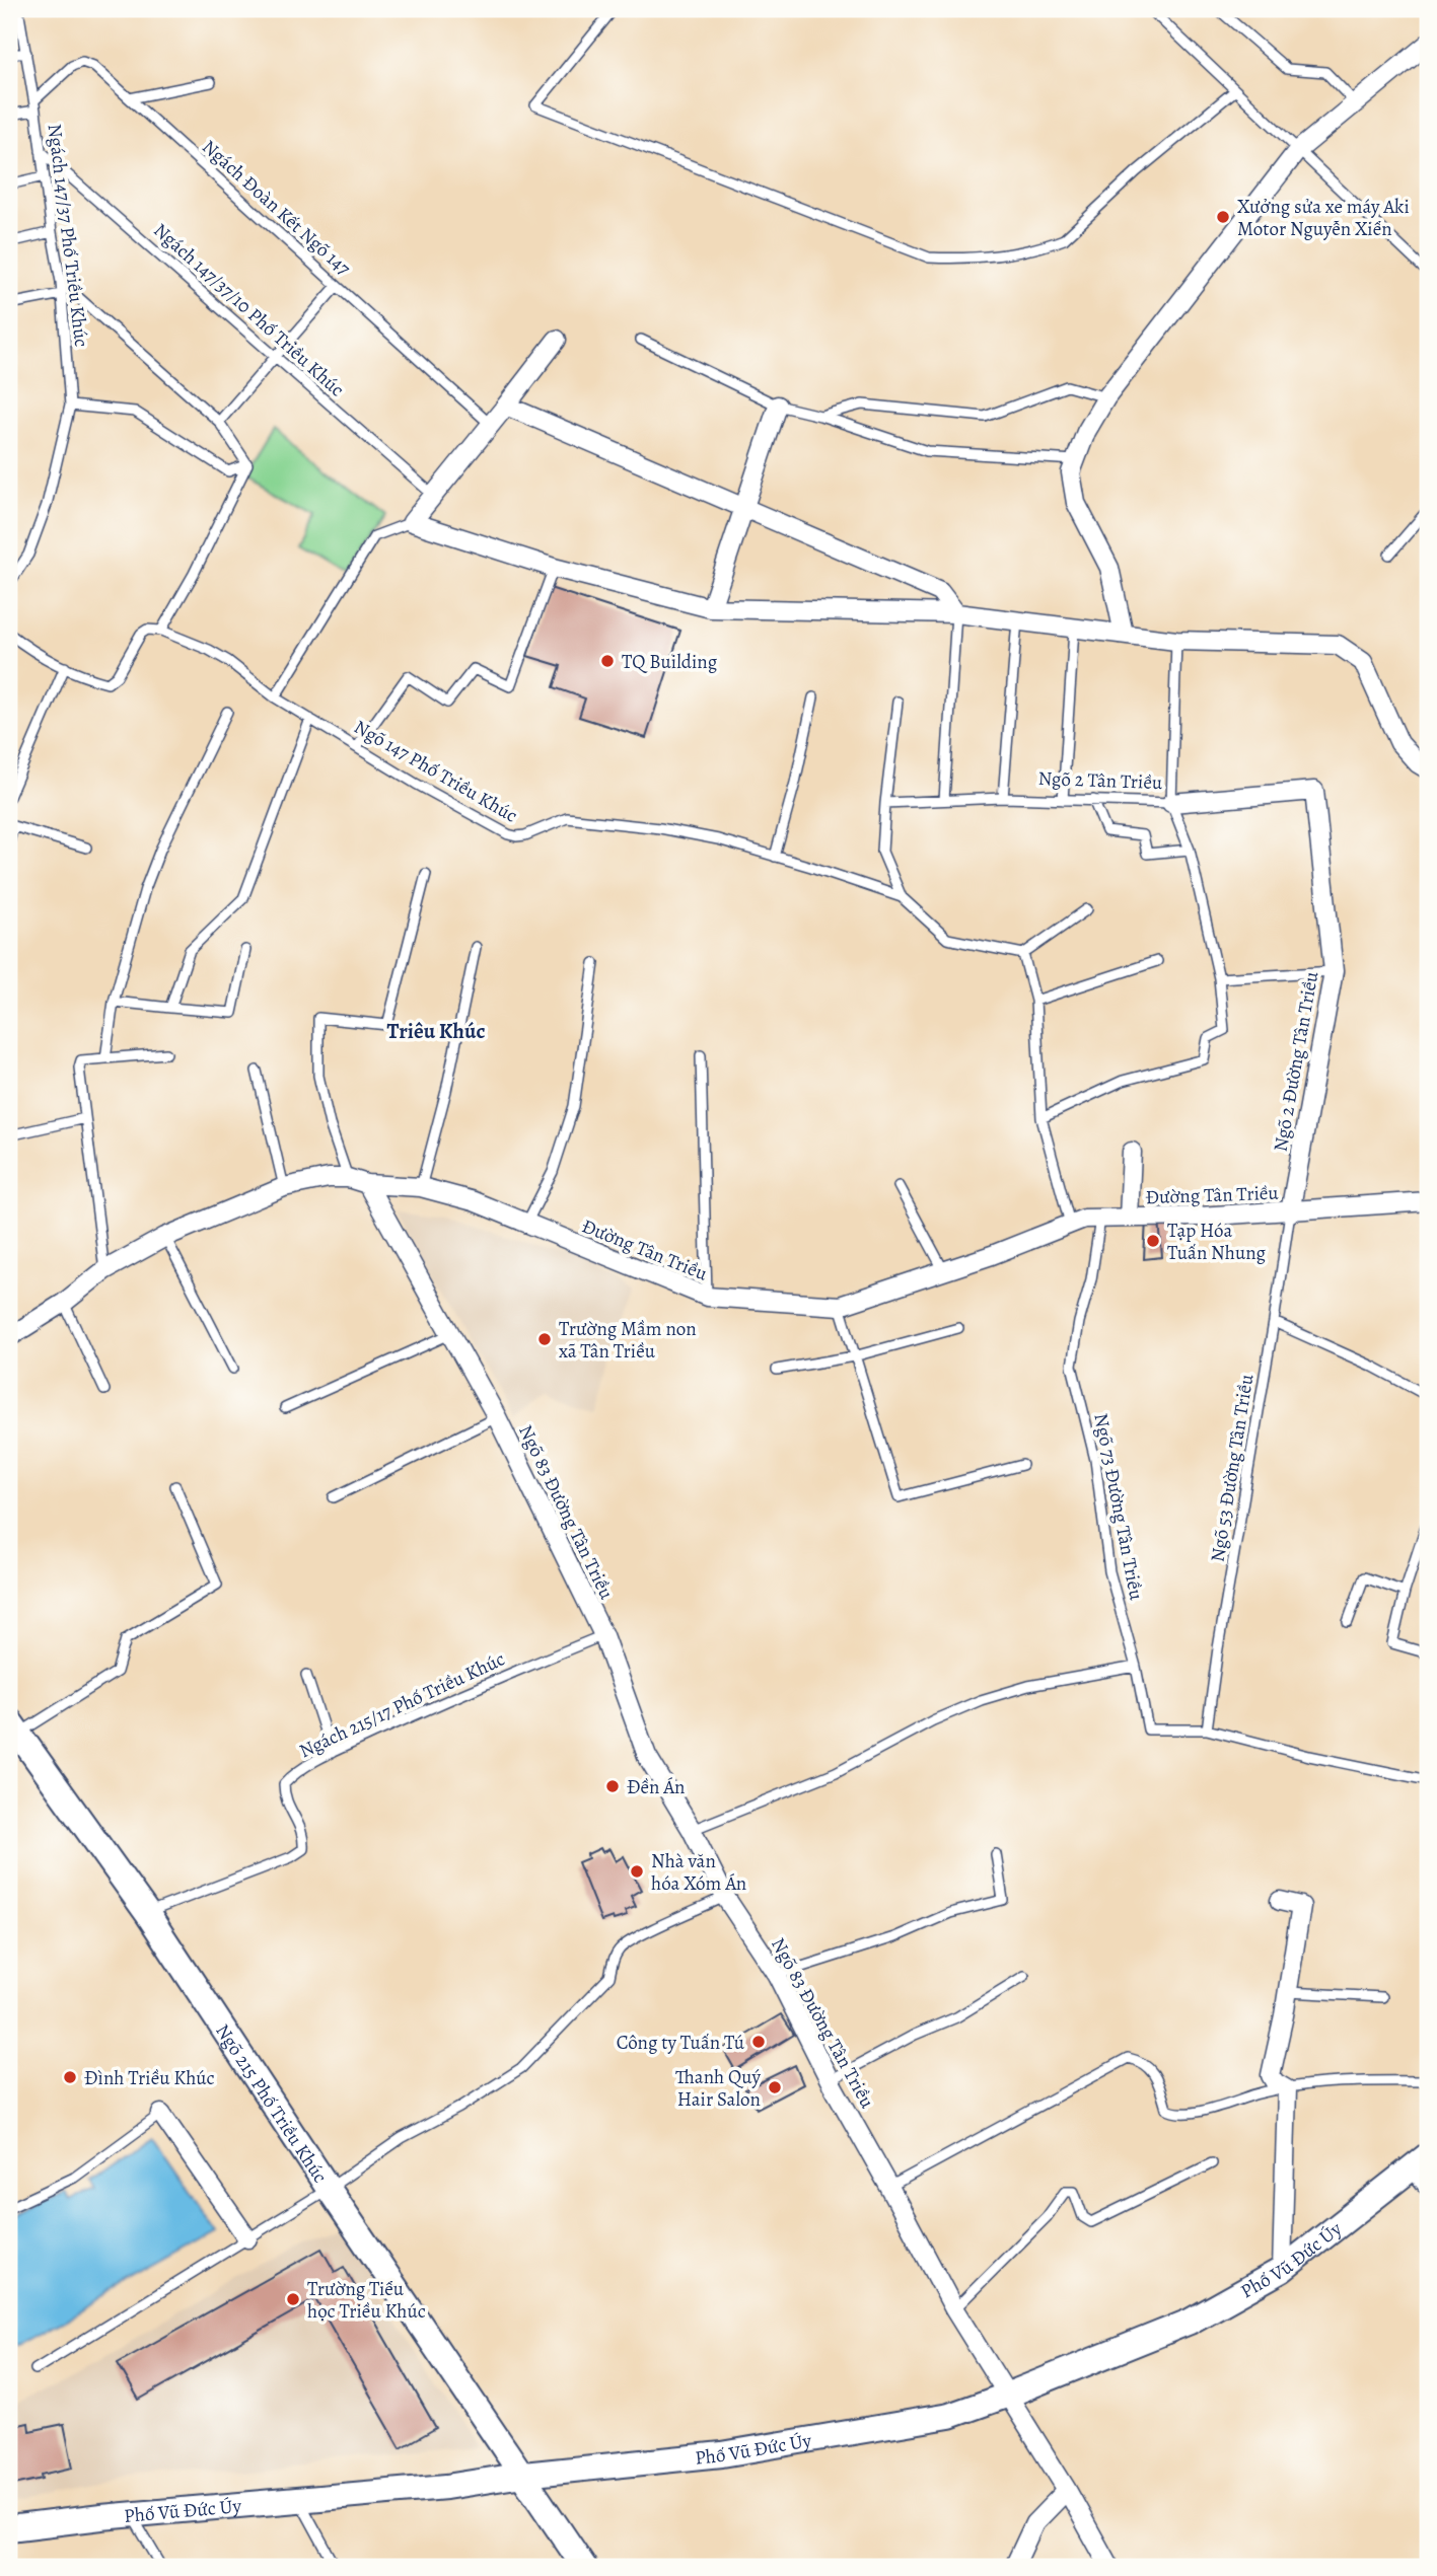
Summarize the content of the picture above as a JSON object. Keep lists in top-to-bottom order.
{
  "streets": {
    "street": [
      "Ngõ 2 Tân Triều",
      "Ngõ 2 Đường Tân Triều",
      "Đường Tân Triều",
      "Ngõ 83 Đường Tân Triều",
      "Ngõ 215 Phố Triều Khúc",
      "Phố Vũ Đức Úy"
    ],
    "lane": [
      "Ngách Đoàn Kết Ngõ 147",
      "Ngách 147/37 Phố Triều Khúc",
      "Ngách 147/37/10 Phố Triều Khúc",
      "Ngõ 147 Phố Triều Khúc",
      "Ngõ 53 Đường Tân Triều",
      "Ngõ 73 Đường Tân Triều",
      "Ngách 215/17 Phố Triều Khúc"
    ]
  },
  "crossings": [
    ["Ngách Đoàn Kết Ngõ 147", "Ngách 147/37 Phố Triều Khúc"],
    ["Ngách 147/37 Phố Triều Khúc", "Ngách 147/37/10 Phố Triều Khúc"],
    ["Ngõ 2 Tân Triều", "Ngõ 2 Đường Tân Triều"],
    ["Ngõ 2 Đường Tân Triều", "Đường Tân Triều"],
    ["Ngõ 2 Đường Tân Triều", "Ngõ 53 Đường Tân Triều"],
    ["Đường Tân Triều", "Ngõ 53 Đường Tân Triều"],
    ["Đường Tân Triều", "Ngõ 73 Đường Tân Triều"],
    ["Đường Tân Triều", "Ngõ 83 Đường Tân Triều"],
    ["Ngõ 53 Đường Tân Triều", "Ngõ 73 Đường Tân Triều"],
    ["Ngõ 83 Đường Tân Triều", "Ngách 215/17 Phố Triều Khúc"],
    ["Ngõ 83 Đường Tân Triều", "Phố Vũ Đức Úy"],
    ["Ngách 215/17 Phố Triều Khúc", "Ngõ 215 Phố Triều Khúc"],
    ["Ngõ 215 Phố Triều Khúc", "Phố Vũ Đức Úy"]
  ],
  "districts": ["Triêu Khúc"],
  "places": [
    "Xưởng sửa xe máy Aki Motor Nguyễn Xiển",
    "TQ Building",
    "Tạp Hóa Tuấn Nhung",
    "Trường Mầm non xã Tân Triều",
    "Đền Án",
    "Nhà văn hóa Xóm Án",
    "Công ty Tuấn Tú",
    "Đình Triều Khúc",
    "Thanh Quý Hair Salon",
    "Trường Tiểu học Triều Khúc"
  ]
}
